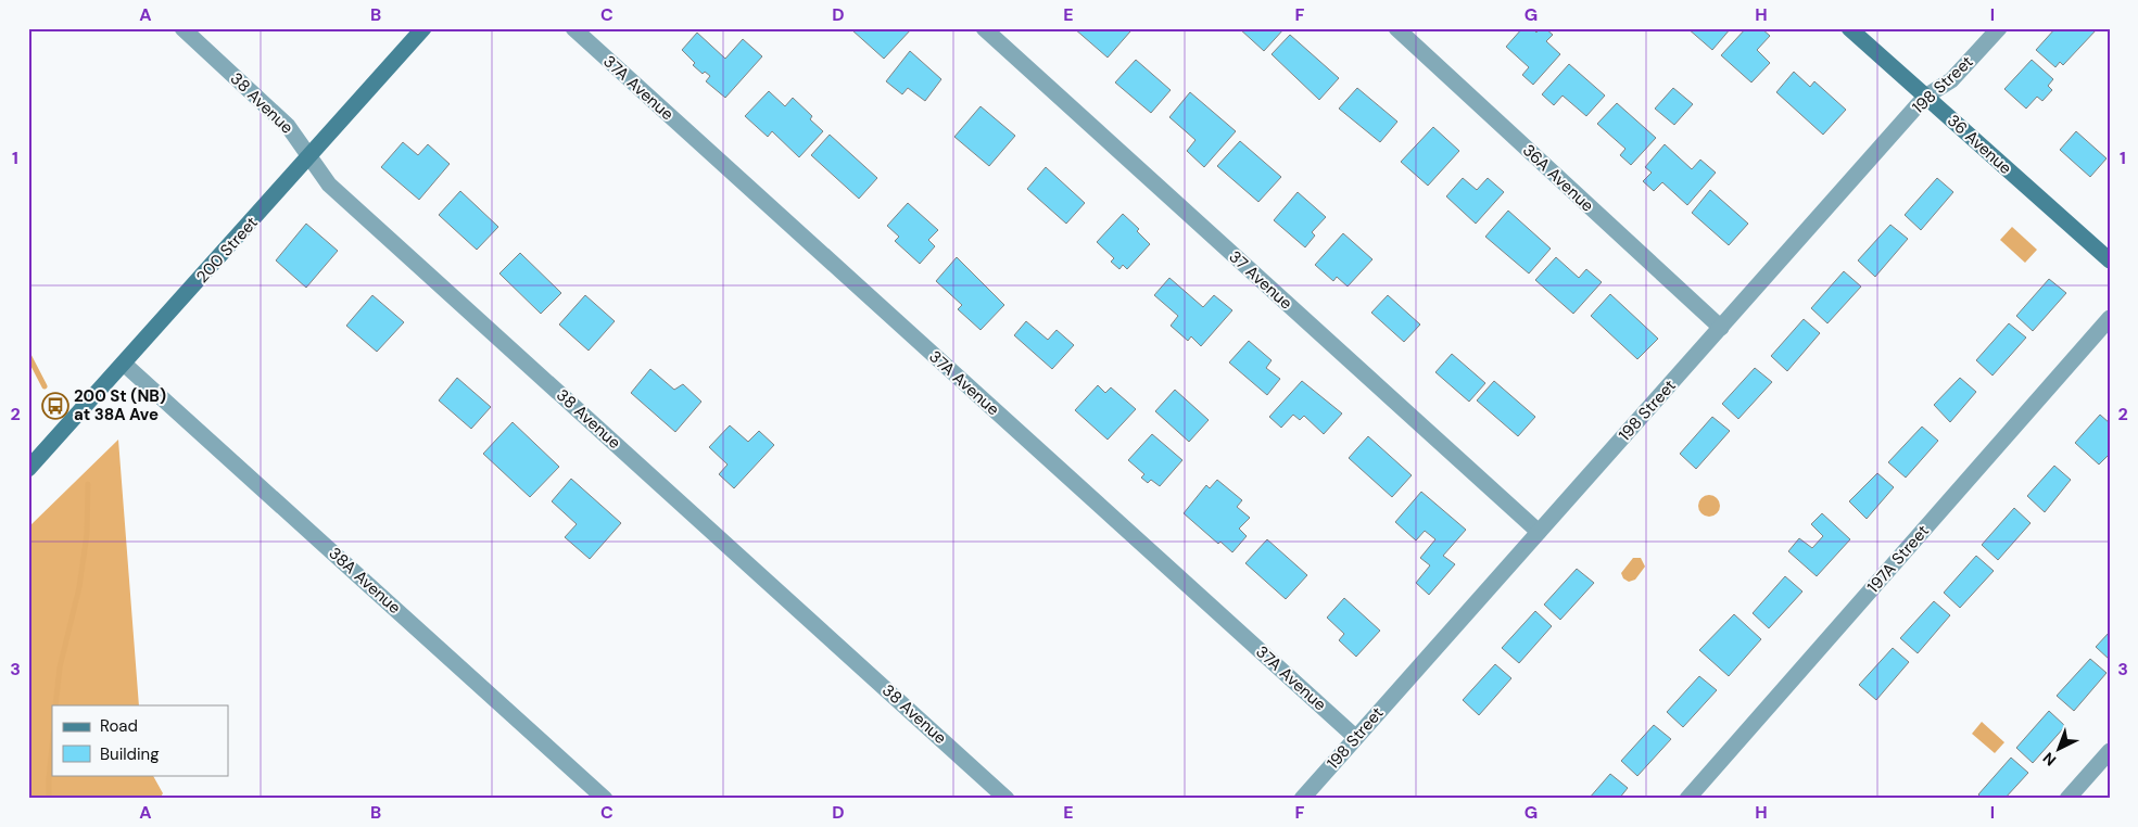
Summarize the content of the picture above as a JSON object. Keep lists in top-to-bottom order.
{
  "streets": {
    "main road": ["36 Avenue", "200 Street"],
    "street": [
      "198 Street",
      "37A Avenue",
      "38 Avenue",
      "36A Avenue",
      "37 Avenue",
      "197A Street",
      "38A Avenue"
    ]
  },
  "crossings": [
    ["198 Street", "37A Avenue"],
    ["198 Street", "36 Avenue"],
    ["198 Street", "36A Avenue"],
    ["198 Street", "37 Avenue"],
    ["38 Avenue", "200 Street"],
    ["200 Street", "38A Avenue"]
  ],
  "places": {
    "bus stop": ["200 St (NB) at 38A Ave"]
  },
  "legend": ["Road", "Building"],
  "north": "bottom left",
  "grid": {
    "columns": [
      "A",
      "B",
      "C",
      "D",
      "E",
      "F",
      "G",
      "H",
      "I"
    ],
    "rows": ["1", "2", "3"]
  }
}
